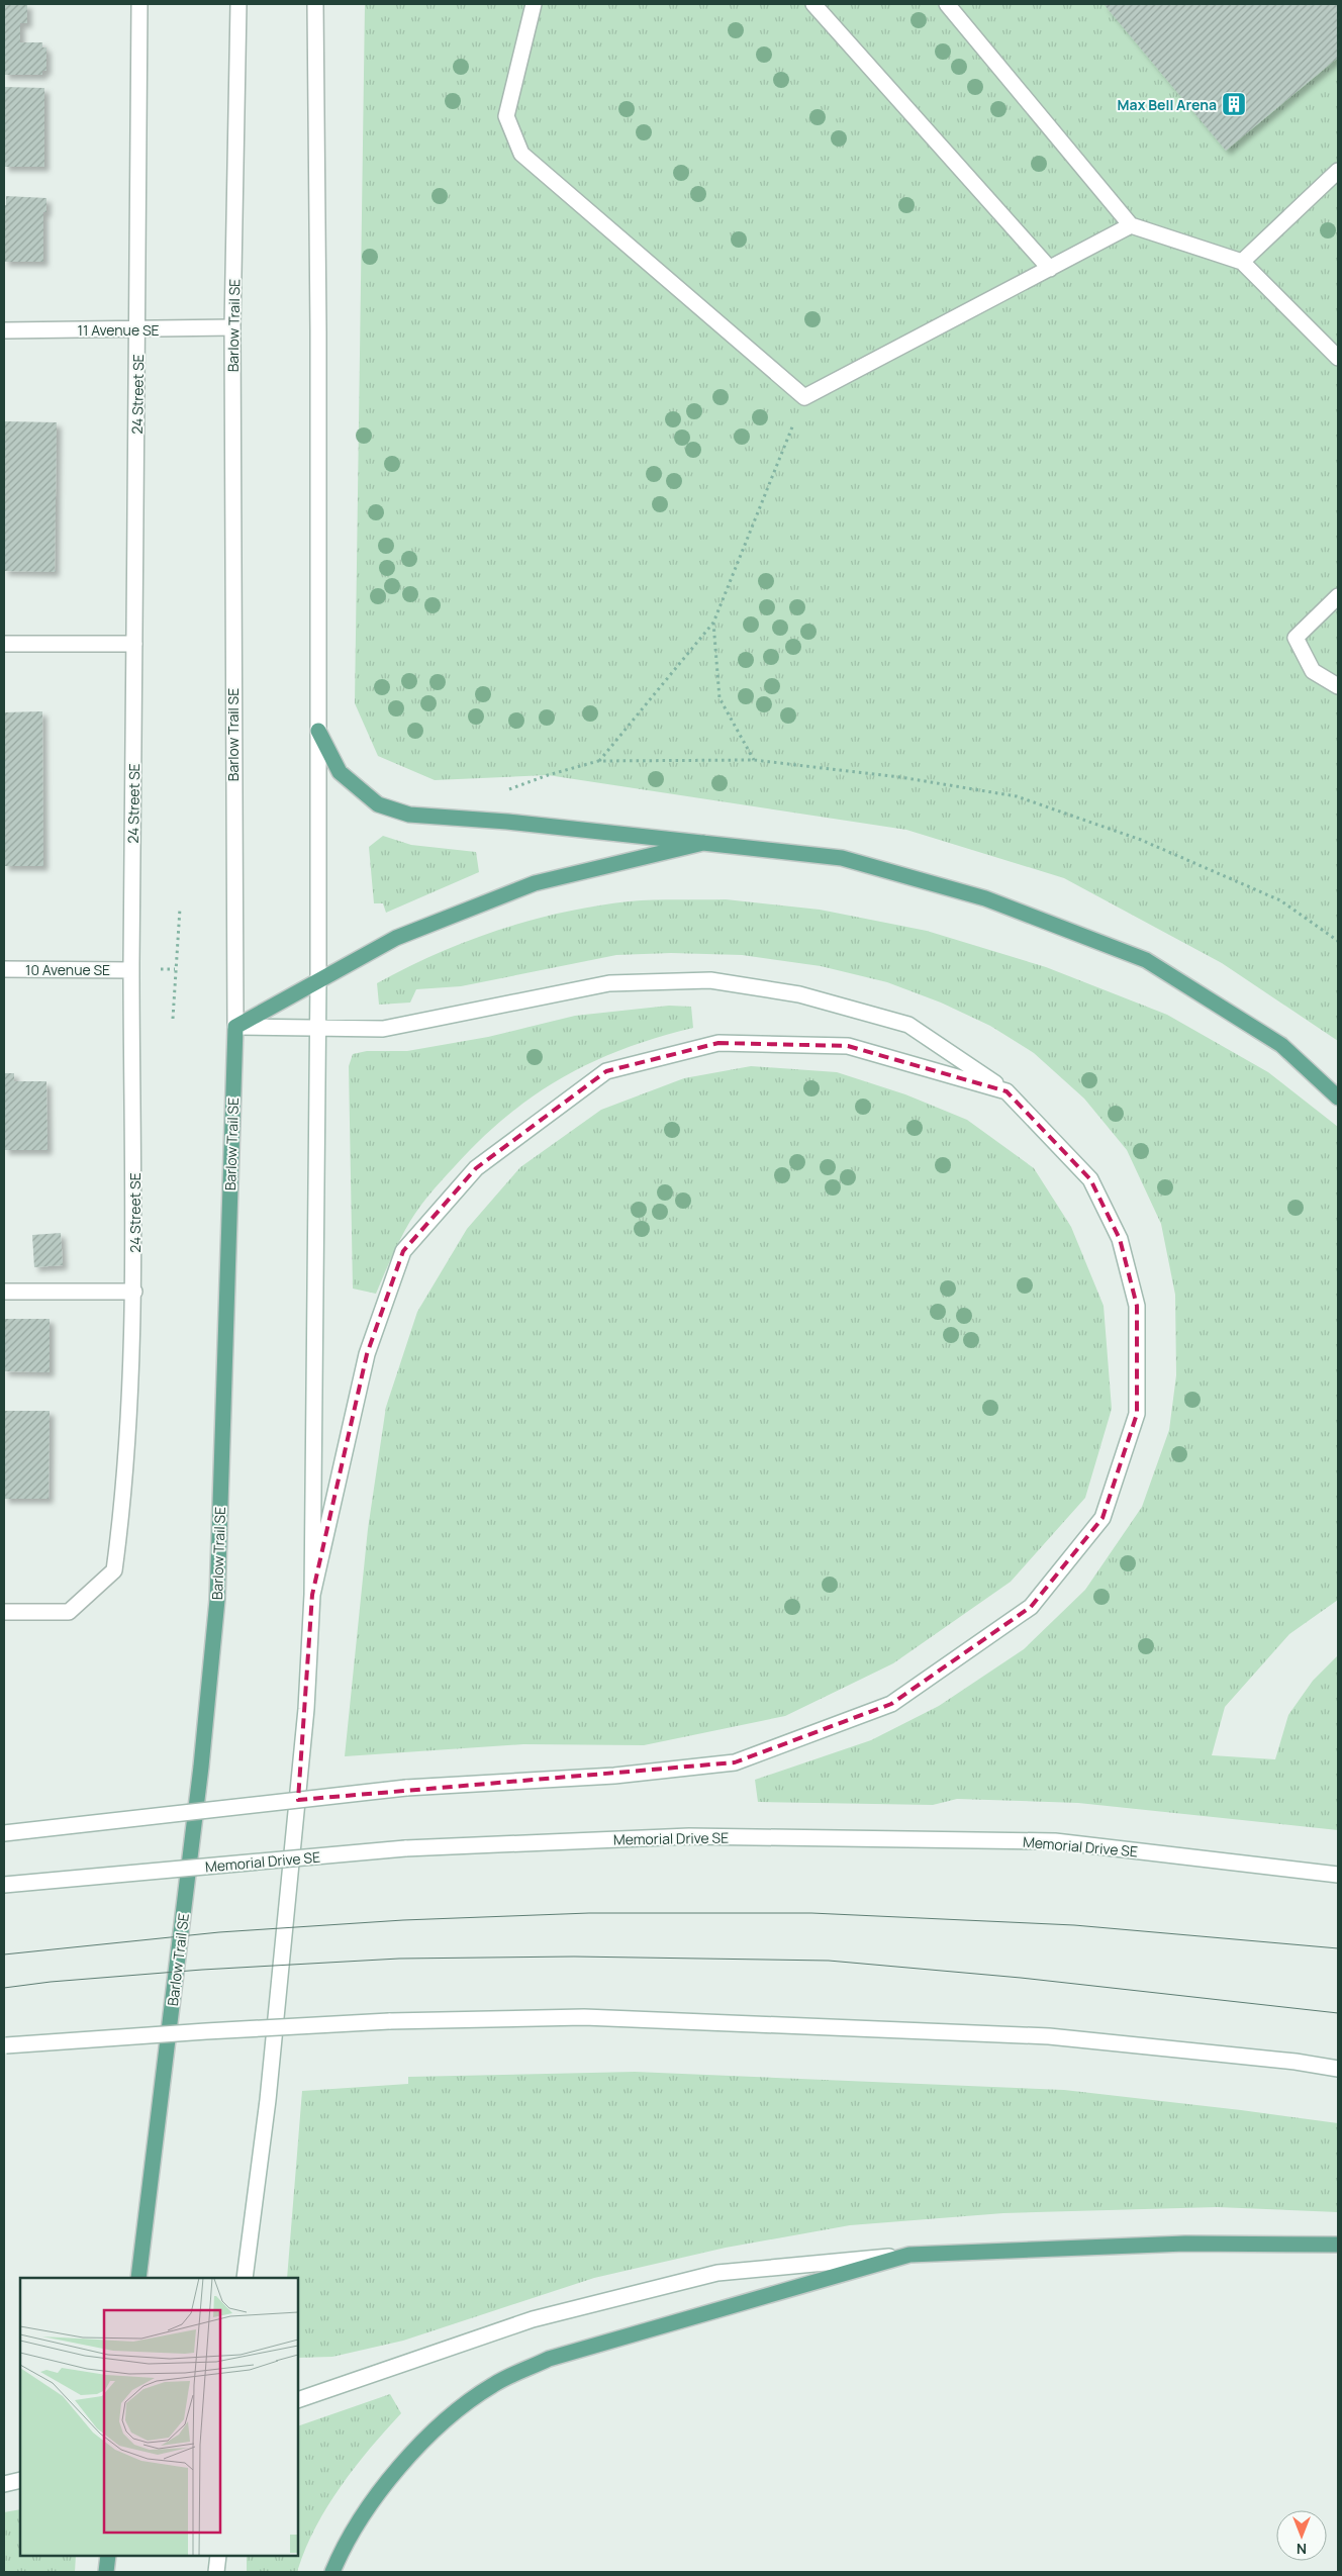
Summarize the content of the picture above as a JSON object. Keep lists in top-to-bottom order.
{
  "streets": {
    "main road": [
      "Barlow Trail SE",
      "11 Avenue SE",
      "24 Street SE",
      "10 Avenue SE",
      "Memorial Drive SE"
    ]
  },
  "crossings": [
    ["Barlow Trail SE", "11 Avenue SE"],
    ["11 Avenue SE", "24 Street SE"],
    ["24 Street SE", "10 Avenue SE"]
  ],
  "places": {
    "building": ["Max Bell Arena"]
  },
  "north": "bottom"
}
